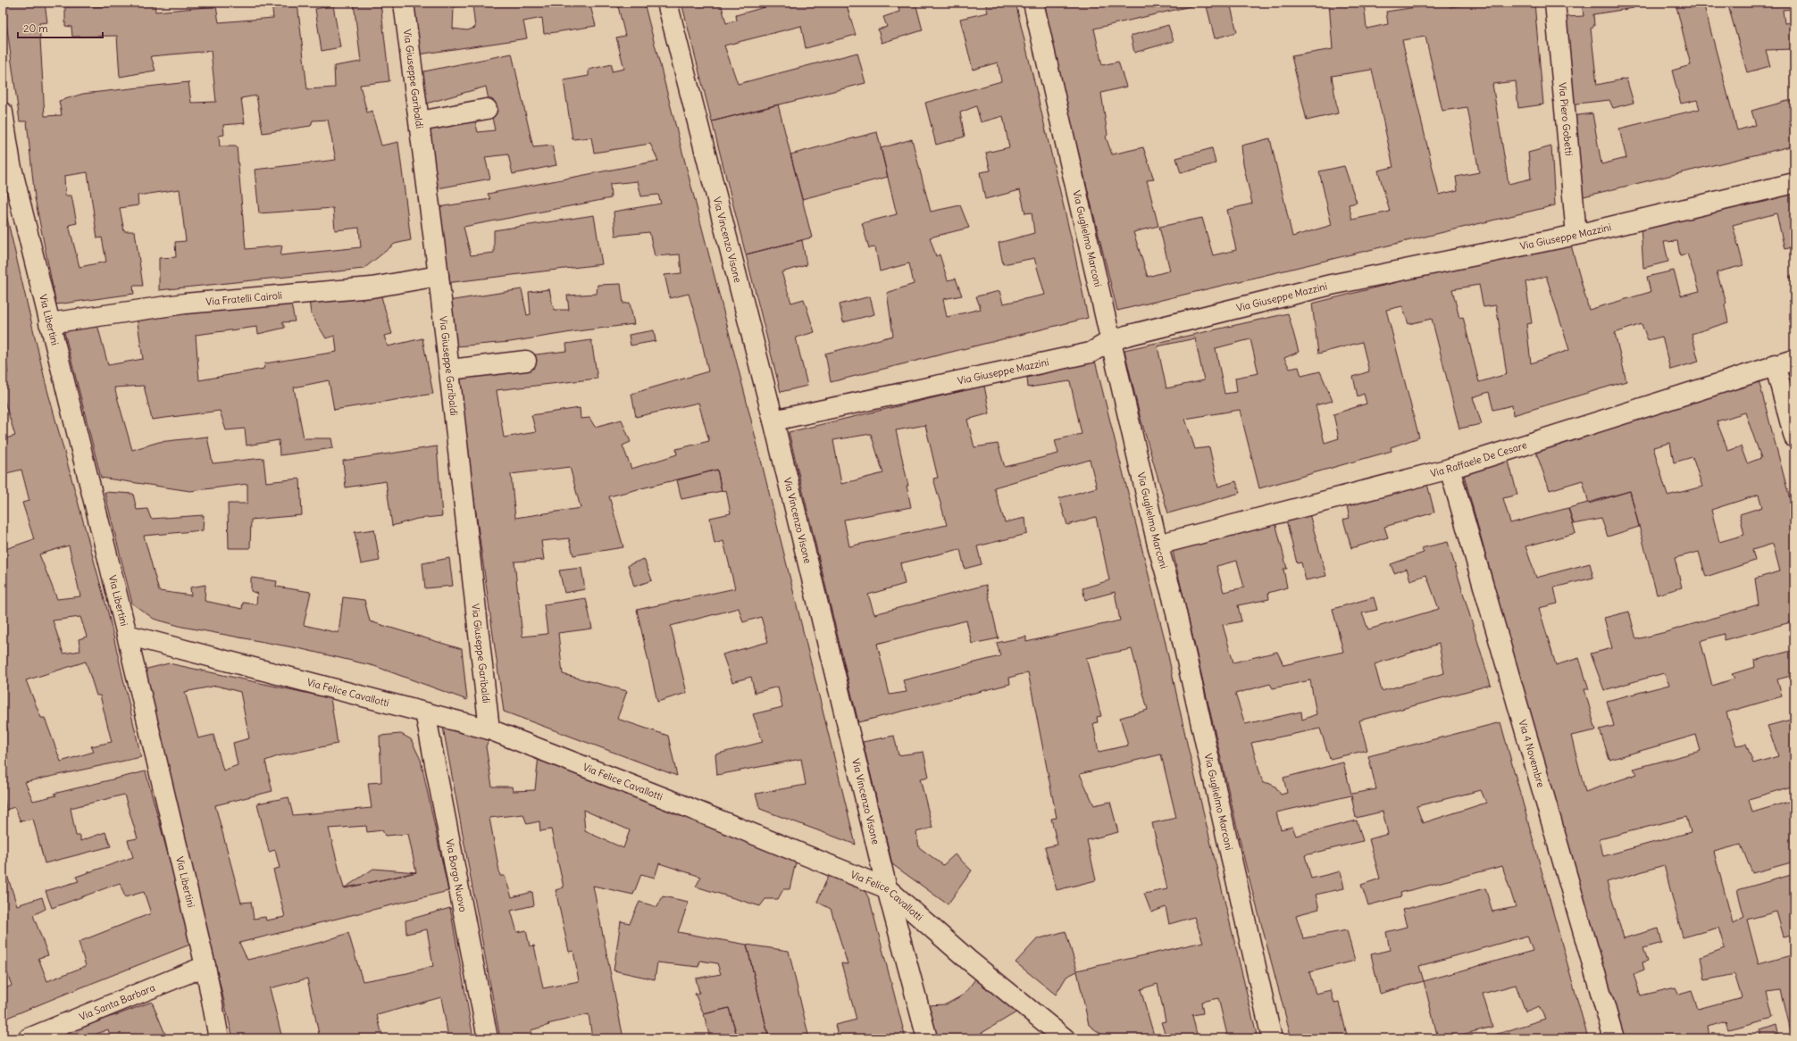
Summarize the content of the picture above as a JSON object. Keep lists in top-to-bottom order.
{
  "streets": {
    "street": [
      "Via Giuseppe Garibaldi",
      "Via Piero Gobetti",
      "Via Giuseppe Mazzini",
      "Via Guglielmo Marconi",
      "Via Vincenzo Visone",
      "Via Fratelli Cairoli",
      "Via Libertini",
      "Via Raffaele De Cesare",
      "Via Felice Cavallotti",
      "Via 4 Novembre",
      "Via Borgo Nuovo",
      "Via Santa Barbara"
    ]
  },
  "crossings": [
    ["Via Giuseppe Garibaldi", "Via Fratelli Cairoli"],
    ["Via Giuseppe Garibaldi", "Via Felice Cavallotti"],
    ["Via Piero Gobetti", "Via Giuseppe Mazzini"],
    ["Via Giuseppe Mazzini", "Via Guglielmo Marconi"],
    ["Via Giuseppe Mazzini", "Via Vincenzo Visone"],
    ["Via Guglielmo Marconi", "Via Raffaele De Cesare"],
    ["Via Vincenzo Visone", "Via Felice Cavallotti"],
    ["Via Fratelli Cairoli", "Via Libertini"],
    ["Via Libertini", "Via Felice Cavallotti"],
    ["Via Libertini", "Via Santa Barbara"],
    ["Via Raffaele De Cesare", "Via 4 Novembre"],
    ["Via Felice Cavallotti", "Via Borgo Nuovo"]
  ],
  "scale_bar": "20 m"
}
